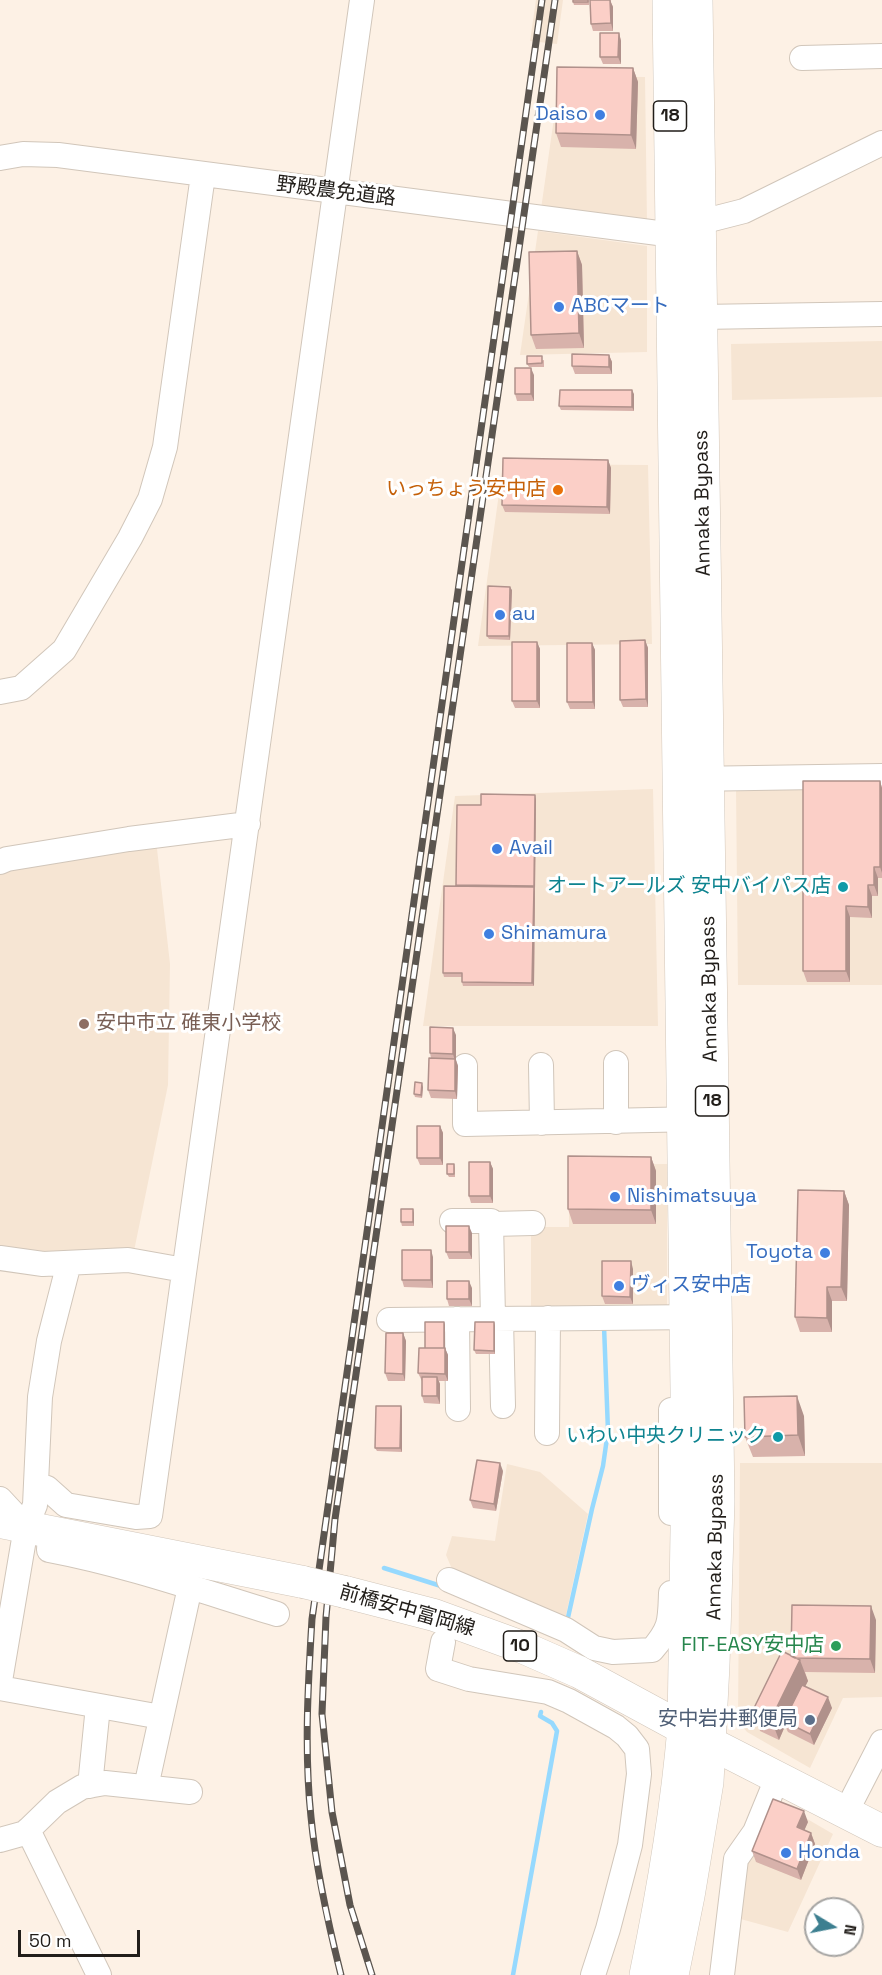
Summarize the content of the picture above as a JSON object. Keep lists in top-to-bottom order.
{
  "streets": {
    "highway": ["18", "Annaka Bypass"],
    "main road": ["前橋安中富岡線", "10"],
    "street": ["野殿農免道路"]
  },
  "crossings": [
    ["野殿農免道路", "Annaka Bypass"],
    ["Annaka Bypass", "前橋安中富岡線"]
  ],
  "places": [
    "Daiso",
    "ABCマート",
    "いっちょう安中店",
    "au",
    "Avail",
    "オートアールズ 安中バイパス店",
    "Shimamura",
    "安中市立 碓東小学校",
    "Nishimatsuya",
    "Toyota",
    "ヴィス安中店",
    "いわい中央クリニック",
    "FIT-EASY安中店",
    "安中岩井郵便局",
    "Honda"
  ],
  "scale_bar": "50 m",
  "north": "right"
}
